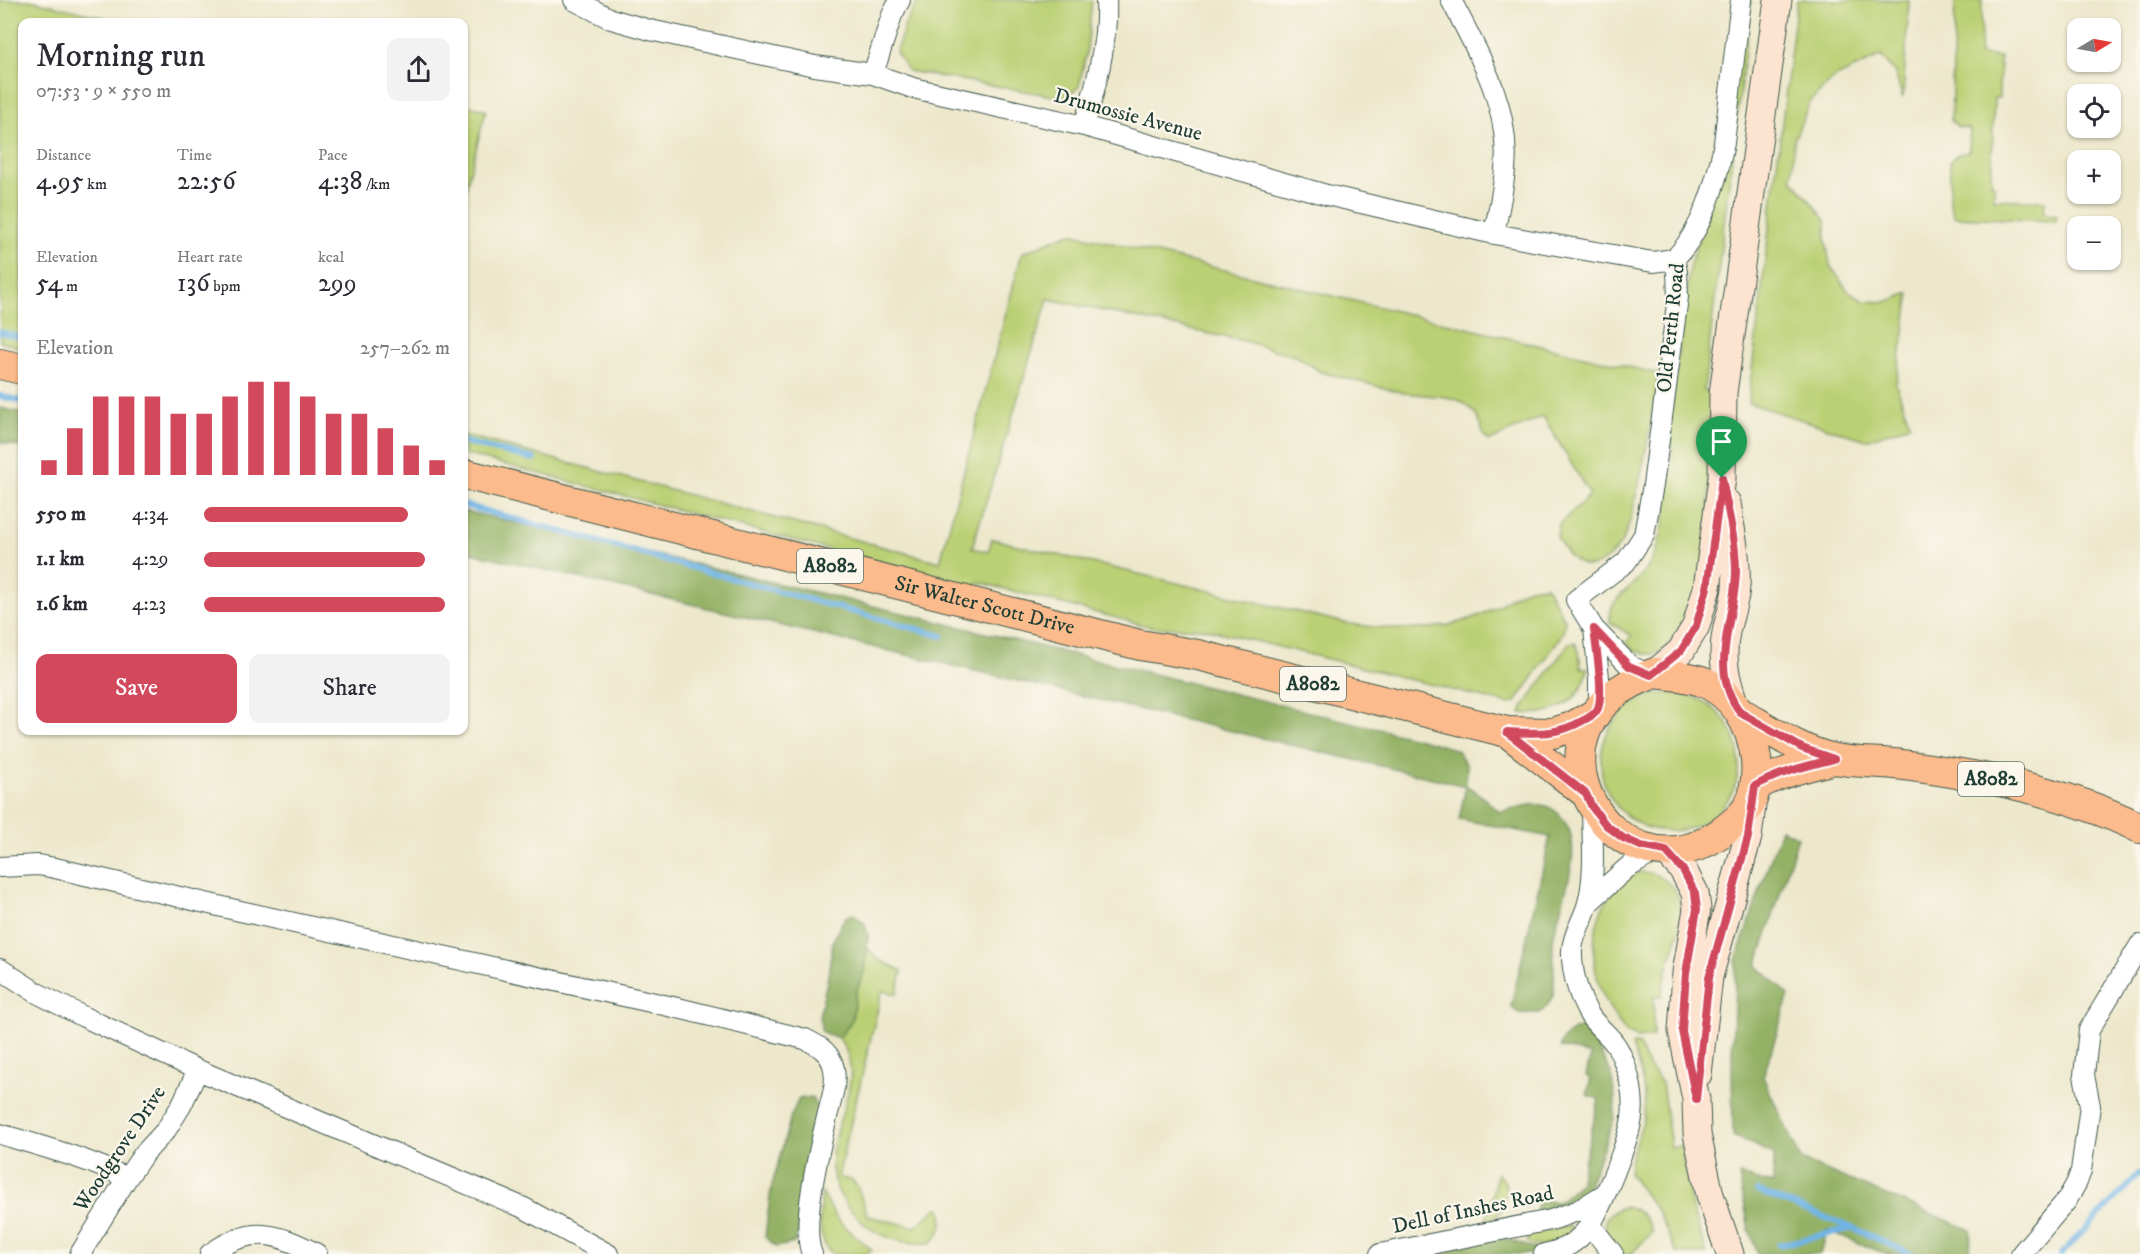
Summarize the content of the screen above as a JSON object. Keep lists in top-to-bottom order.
{
  "streets": {
    "main road": ["A8082", "Sir Walter Scott Drive"],
    "street": [
      "Drumossie Avenue",
      "Old Perth Road",
      "Woodgrove Drive",
      "Dell of Inshes Road"
    ]
  },
  "crossings": [
    ["Drumossie Avenue", "Old Perth Road"],
    ["A8082", "Sir Walter Scott Drive"]
  ],
  "north": "right",
  "page": {
    "map_buttons": ["+", "−"],
    "heading": ["Morning run", "07:53 · 9 × 550 m"],
    "stats": [
      ["Distance", "4.95 km"],
      ["Time", "22:56"],
      ["Pace", "4:38 /km"],
      ["Elevation", "54 m"],
      ["Heart rate", "136 bpm"],
      ["kcal", "299"]
    ],
    "chart": ["Elevation", "257–262 m"],
    "list": [
      {
        "name": "550 m",
        "note": "4:34"
      },
      {
        "name": "1.1 km",
        "note": "4:29"
      },
      {
        "name": "1.6 km",
        "note": "4:23"
      }
    ],
    "buttons": ["Save", "Share"]
  }
}
